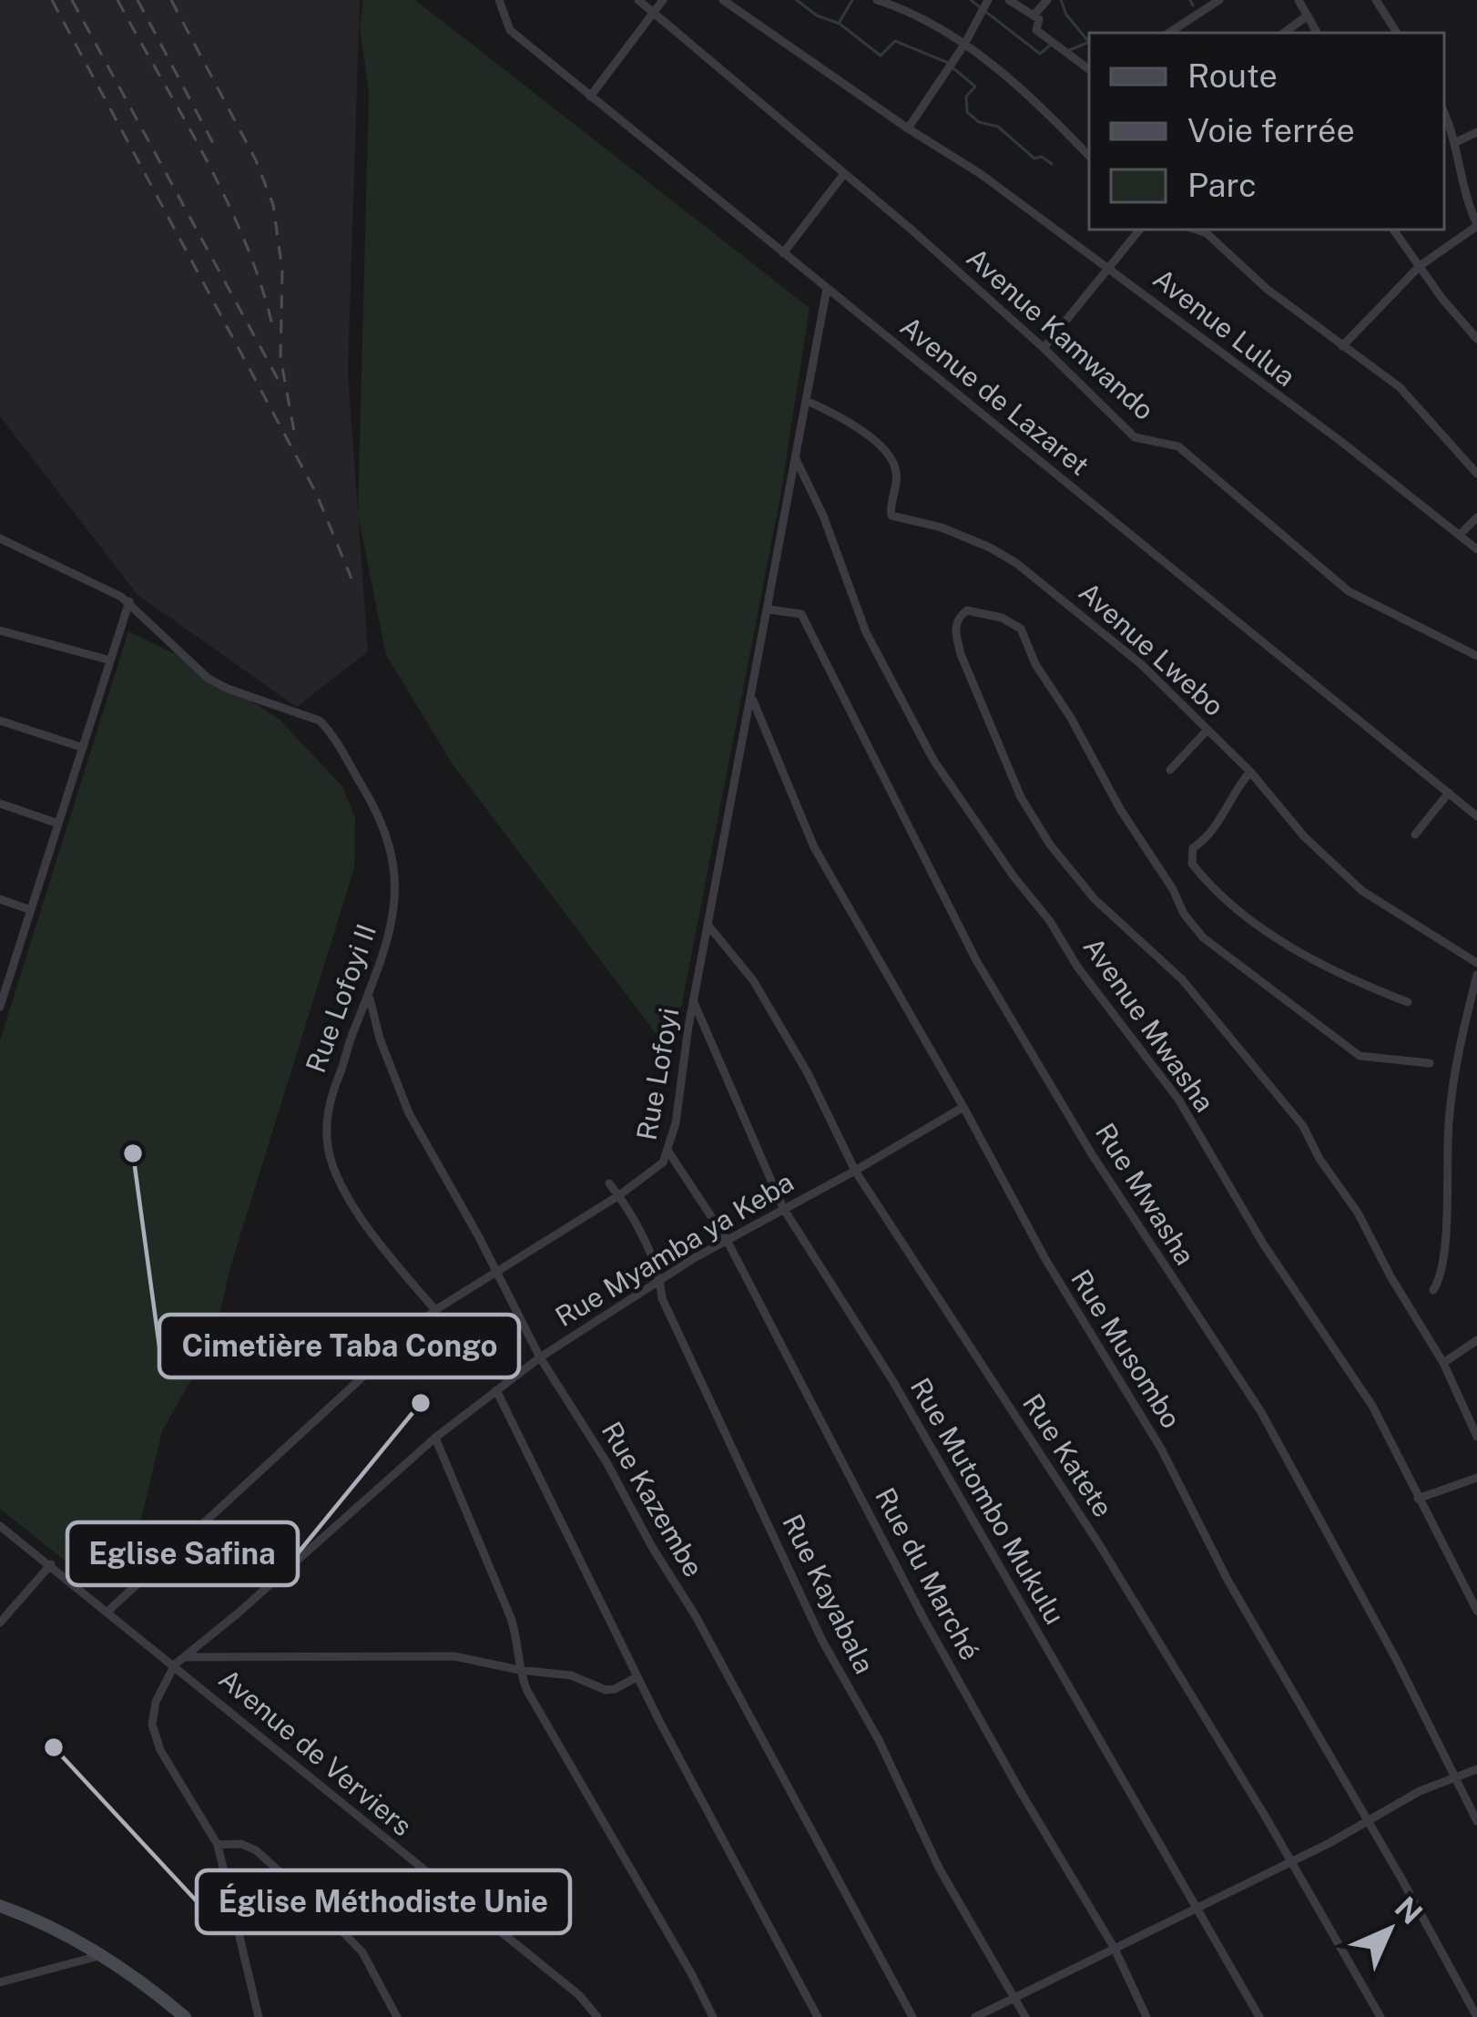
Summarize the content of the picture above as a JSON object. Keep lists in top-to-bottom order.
{
  "streets": {
    "street": [
      "Avenue Lulua",
      "Avenue Kamwando",
      "Avenue de Lazaret",
      "Avenue Lwebo",
      "Rue Lofoyi II",
      "Avenue Mwasha",
      "Rue Lofoyi",
      "Rue Mwasha",
      "Rue Myamba ya Keba",
      "Rue Musombo",
      "Rue Katete",
      "Rue Kazembe",
      "Rue Mutombo Mukulu",
      "Rue du Marché",
      "Rue Kayabala",
      "Avenue de Verviers"
    ]
  },
  "crossings": [
    ["Avenue de Lazaret", "Rue Lofoyi"],
    ["Avenue Lwebo", "Rue Lofoyi"],
    ["Rue Lofoyi II", "Rue Lofoyi"],
    ["Rue Lofoyi II", "Rue Kazembe"],
    ["Avenue Mwasha", "Rue Lofoyi"],
    ["Rue Lofoyi", "Rue Mwasha"],
    ["Rue Lofoyi", "Rue Musombo"],
    ["Rue Lofoyi", "Rue Katete"],
    ["Rue Lofoyi", "Rue Kazembe"],
    ["Rue Lofoyi", "Rue Mutombo Mukulu"],
    ["Rue Lofoyi", "Rue du Marché"],
    ["Rue Lofoyi", "Rue Kayabala"],
    ["Rue Lofoyi", "Avenue de Verviers"],
    ["Rue Myamba ya Keba", "Rue Musombo"],
    ["Rue Myamba ya Keba", "Rue Katete"],
    ["Rue Myamba ya Keba", "Rue Kazembe"],
    ["Rue Myamba ya Keba", "Rue Mutombo Mukulu"],
    ["Rue Myamba ya Keba", "Rue du Marché"],
    ["Rue Myamba ya Keba", "Rue Kayabala"],
    ["Rue Myamba ya Keba", "Avenue de Verviers"]
  ],
  "places": ["Cimetière Taba Congo", "Eglise Safina", "Église Méthodiste Unie"],
  "legend": ["Route", "Voie ferrée", "Parc"],
  "north": "top right"
}
